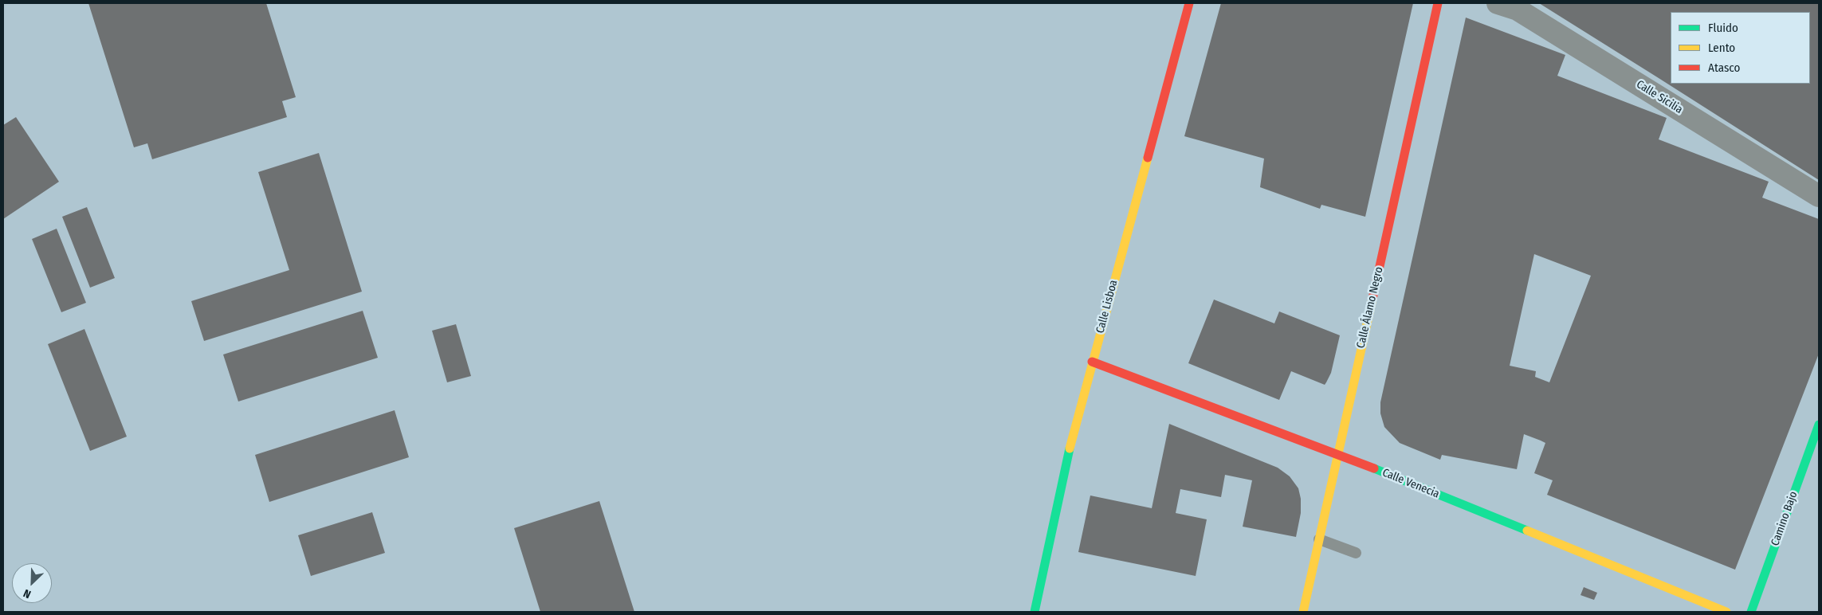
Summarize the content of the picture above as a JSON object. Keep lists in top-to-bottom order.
{
  "streets": {
    "street": [
      "Calle Sicilia",
      "Calle Lisboa",
      "Calle Álamo Negro",
      "Calle Venecia",
      "Camino Bajo"
    ]
  },
  "crossings": [
    ["Calle Lisboa", "Calle Venecia"],
    ["Calle Álamo Negro", "Calle Venecia"]
  ],
  "legend": ["Fluido", "Lento", "Atasco"],
  "north": "bottom left"
}
